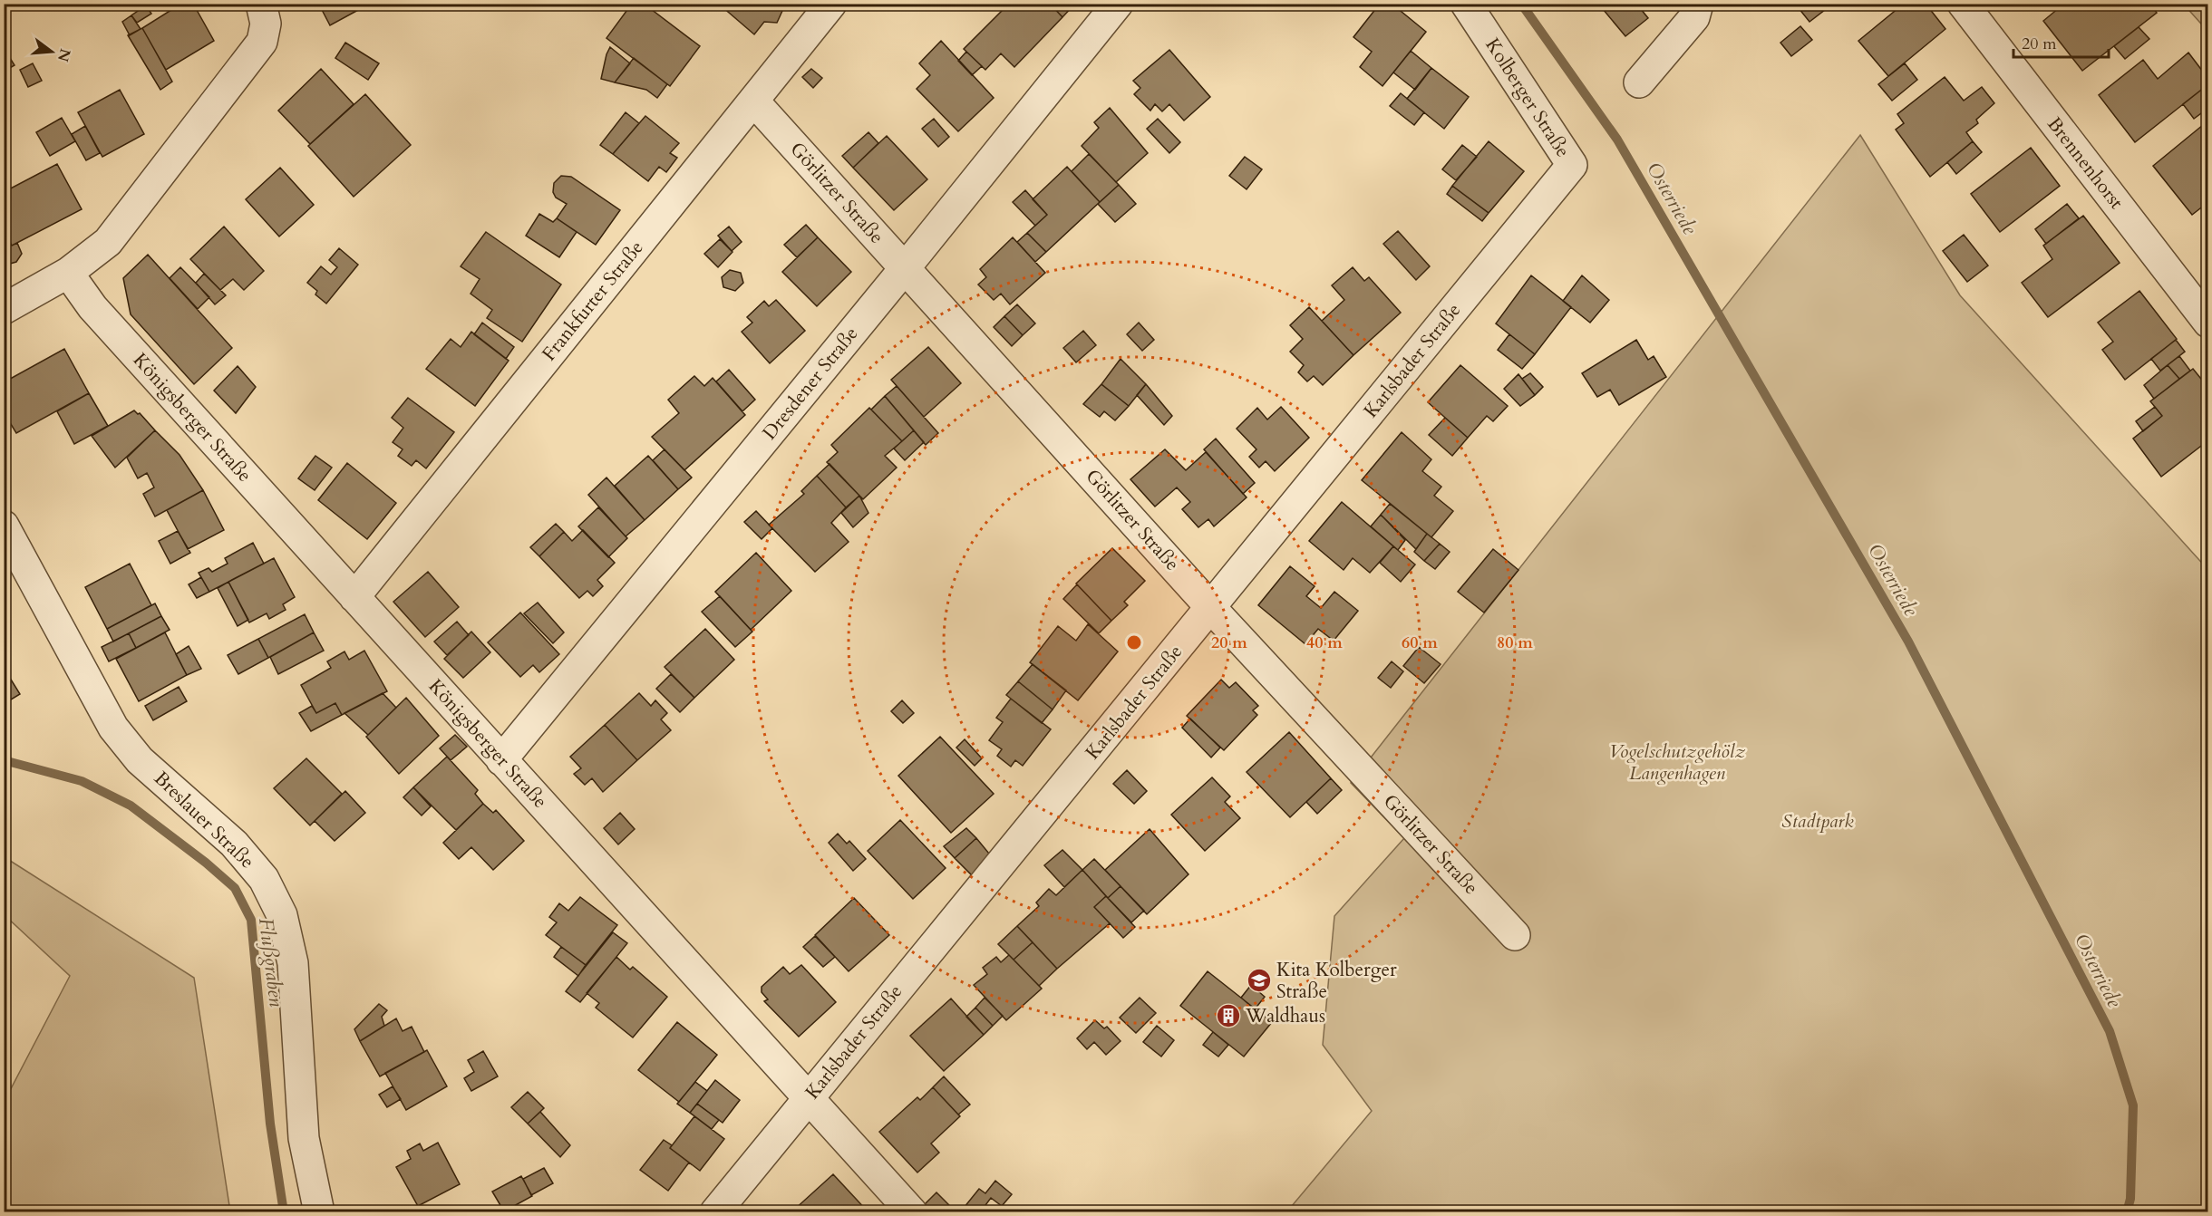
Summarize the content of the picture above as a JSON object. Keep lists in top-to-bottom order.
{
  "streets": {
    "street": [
      "Kolberger Straße",
      "Brennenhorst",
      "Görlitzer Straße",
      "Frankfurter Straße",
      "Karlsbader Straße",
      "Dresdener Straße",
      "Königsberger Straße",
      "Breslauer Straße"
    ]
  },
  "crossings": [
    ["Kolberger Straße", "Karlsbader Straße"],
    ["Görlitzer Straße", "Frankfurter Straße"],
    ["Görlitzer Straße", "Karlsbader Straße"],
    ["Görlitzer Straße", "Dresdener Straße"],
    ["Frankfurter Straße", "Königsberger Straße"],
    ["Karlsbader Straße", "Königsberger Straße"],
    ["Dresdener Straße", "Königsberger Straße"]
  ],
  "water": ["Osterriede", "Flußgraben"],
  "parks": ["Vogelschutzgehölz Langenhagen", "Stadtpark"],
  "places": {
    "school or university": ["Kita Kolberger Straße"],
    "building": ["Waldhaus"]
  },
  "scale_bar": "20 m",
  "north": "right",
  "rings": [
    "20 m",
    "40 m",
    "60 m",
    "80 m"
  ]
}
